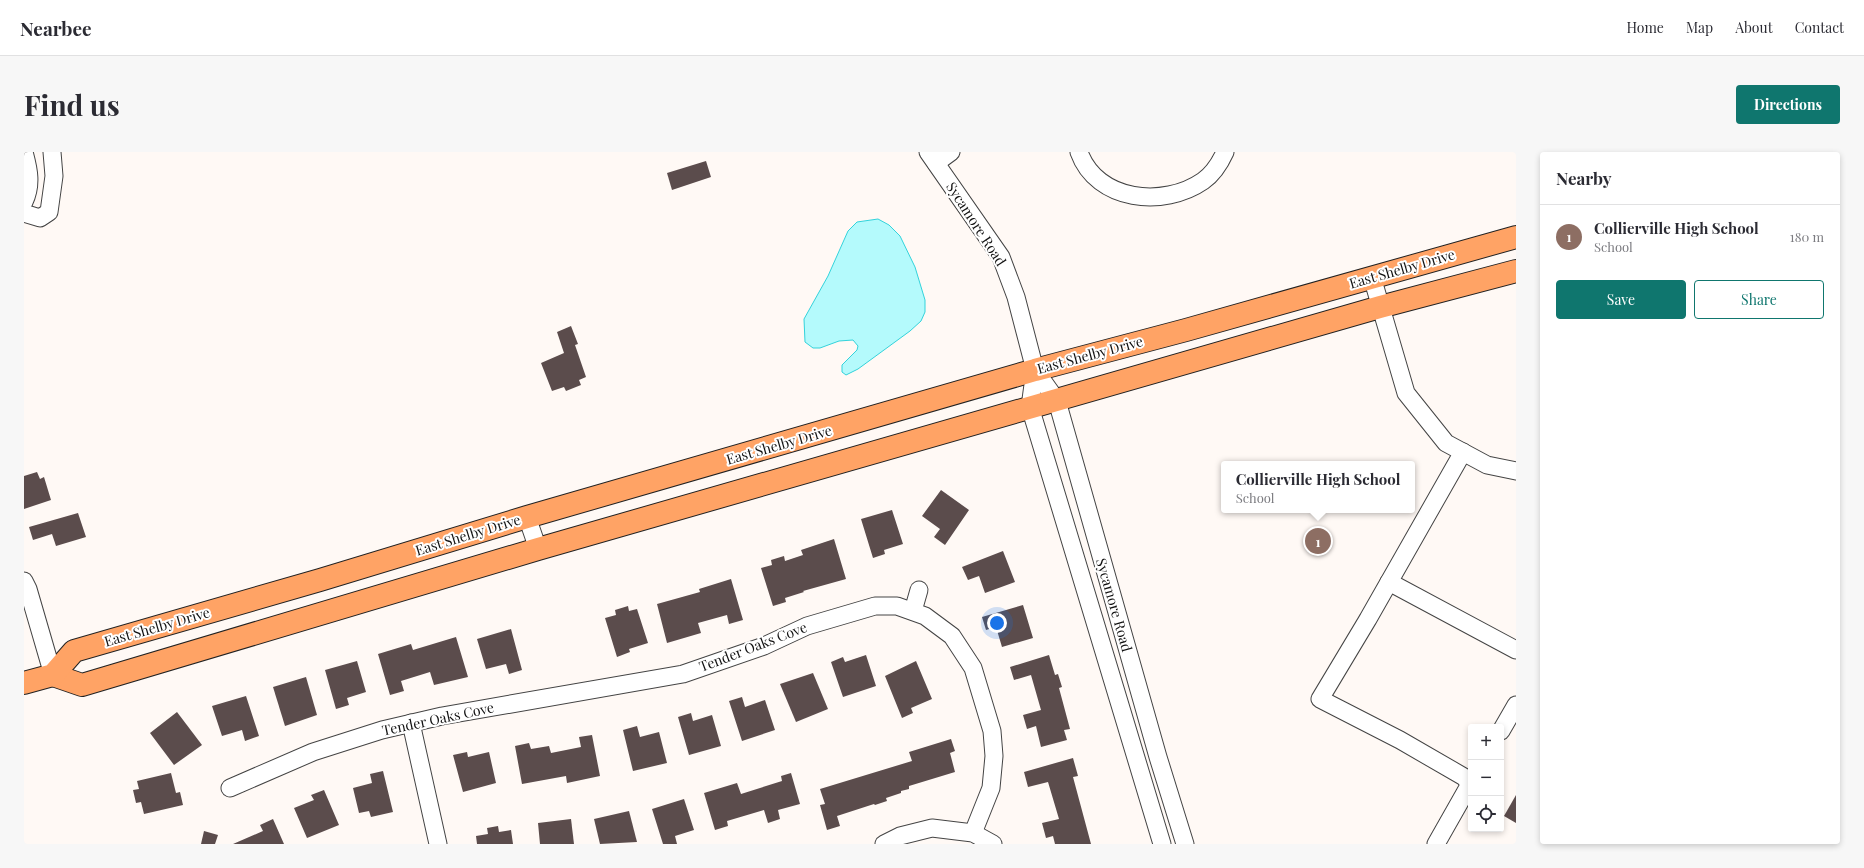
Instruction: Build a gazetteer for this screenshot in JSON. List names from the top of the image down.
{
  "streets": {
    "main road": ["East Shelby Drive"],
    "street": ["Sycamore Road", "Tender Oaks Cove"]
  },
  "crossings": [
    ["Sycamore Road", "East Shelby Drive"]
  ],
  "page": {
    "header": "Nearbee",
    "nav": [
      "Home",
      "Map",
      "About",
      "Contact"
    ],
    "buttons": [
      "Directions",
      ["Save", "Share"]
    ],
    "title": "Find us",
    "heading": "Nearby",
    "list": [
      {
        "mark": "1",
        "name": "Collierville High School",
        "note": "School",
        "value": "180 m"
      }
    ],
    "popup": ["Collierville High School", "School"],
    "pins": "1",
    "map_buttons": ["+", "−"]
  }
}
